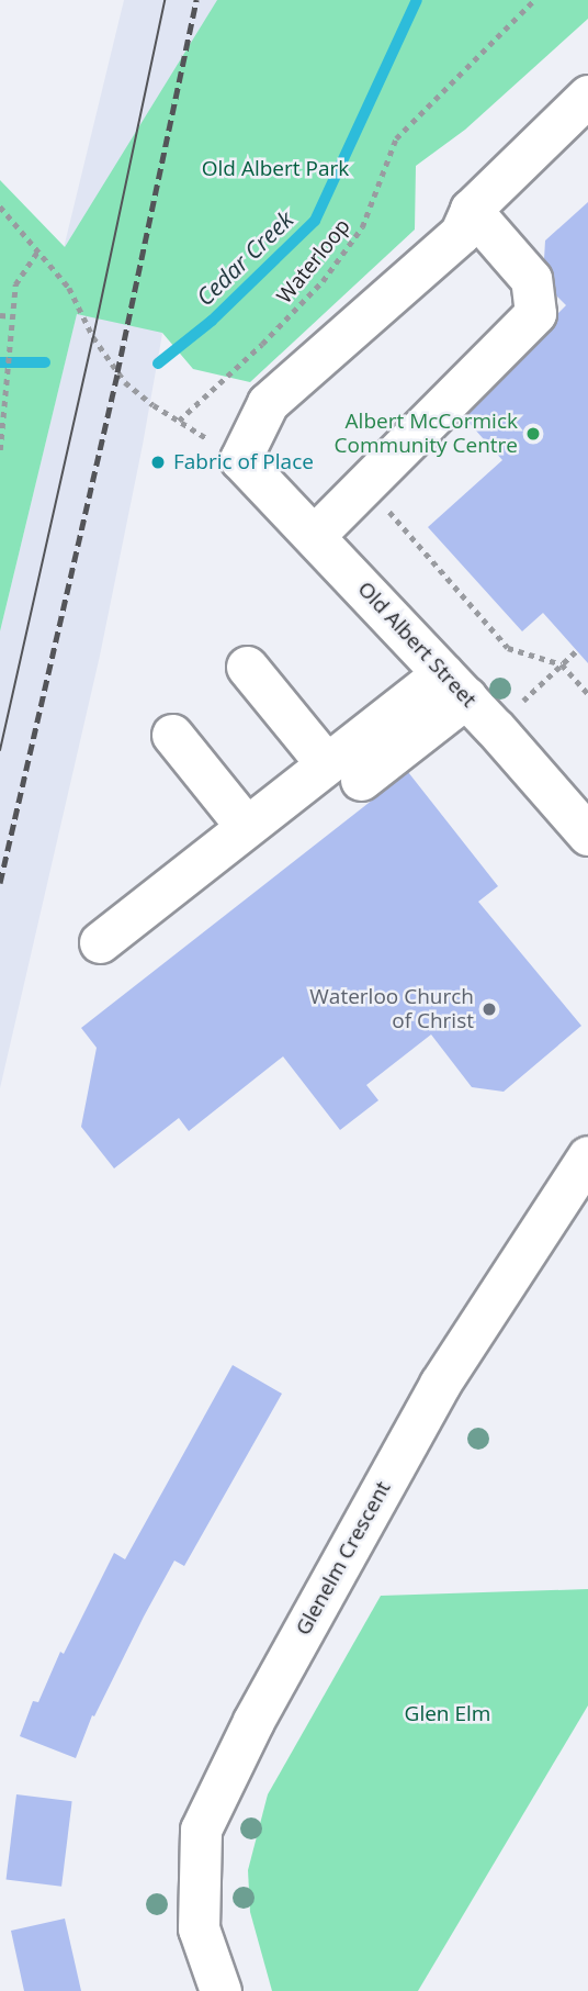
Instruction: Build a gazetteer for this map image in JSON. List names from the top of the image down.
{
  "streets": {
    "street": ["Old Albert Street", "Glenelm Crescent"],
    "path": ["Waterloop"]
  },
  "water": ["Cedar Creek"],
  "parks": ["Old Albert Park", "Glen Elm"],
  "places": ["Albert McCormick Community Centre", "Fabric of Place", "Waterloo Church of Christ"]
}
